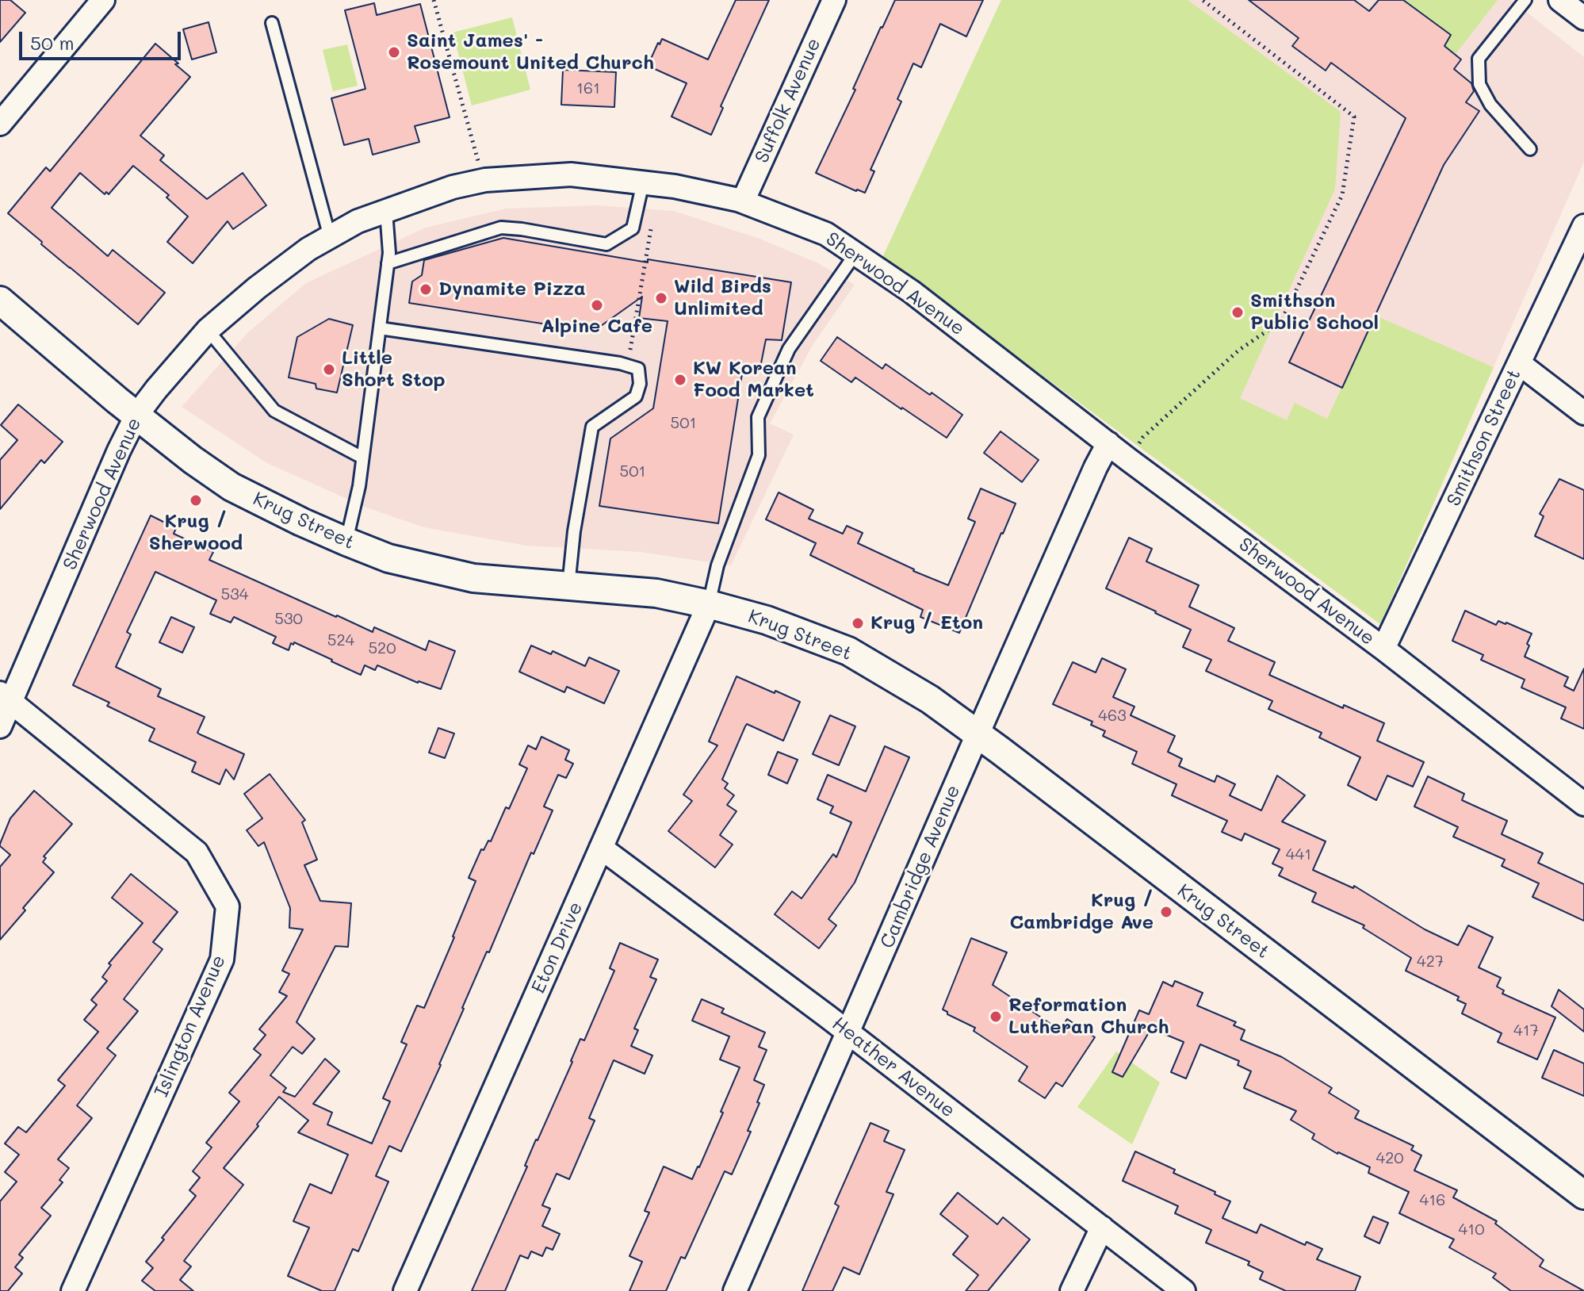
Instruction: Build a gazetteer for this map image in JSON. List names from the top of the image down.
{
  "streets": {
    "street": [
      "Suffolk Avenue",
      "Sherwood Avenue",
      "Smithson Street",
      "Krug Street",
      "Cambridge Avenue",
      "Eton Drive",
      "Islington Avenue",
      "Heather Avenue"
    ]
  },
  "crossings": [
    ["Suffolk Avenue", "Sherwood Avenue"],
    ["Sherwood Avenue", "Smithson Street"],
    ["Sherwood Avenue", "Krug Street"],
    ["Sherwood Avenue", "Cambridge Avenue"],
    ["Sherwood Avenue", "Islington Avenue"],
    ["Krug Street", "Cambridge Avenue"],
    ["Krug Street", "Eton Drive"],
    ["Cambridge Avenue", "Heather Avenue"],
    ["Eton Drive", "Heather Avenue"]
  ],
  "places": [
    "Saint James' - Rosemount United Church",
    "Dynamite Pizza",
    "Wild Birds Unlimited",
    "Alpine Cafe",
    "Smithson Public School",
    "Little Short Stop",
    "KW Korean Food Market",
    "Krug / Sherwood",
    "Krug / Eton",
    "Krug / Cambridge Ave",
    "Reformation Lutheran Church"
  ],
  "house_numbers": [
    "161",
    "501",
    "501",
    "534",
    "530",
    "524",
    "520",
    "463",
    "441",
    "427",
    "417",
    "420",
    "416",
    "410"
  ],
  "scale_bar": "50 m"
}
